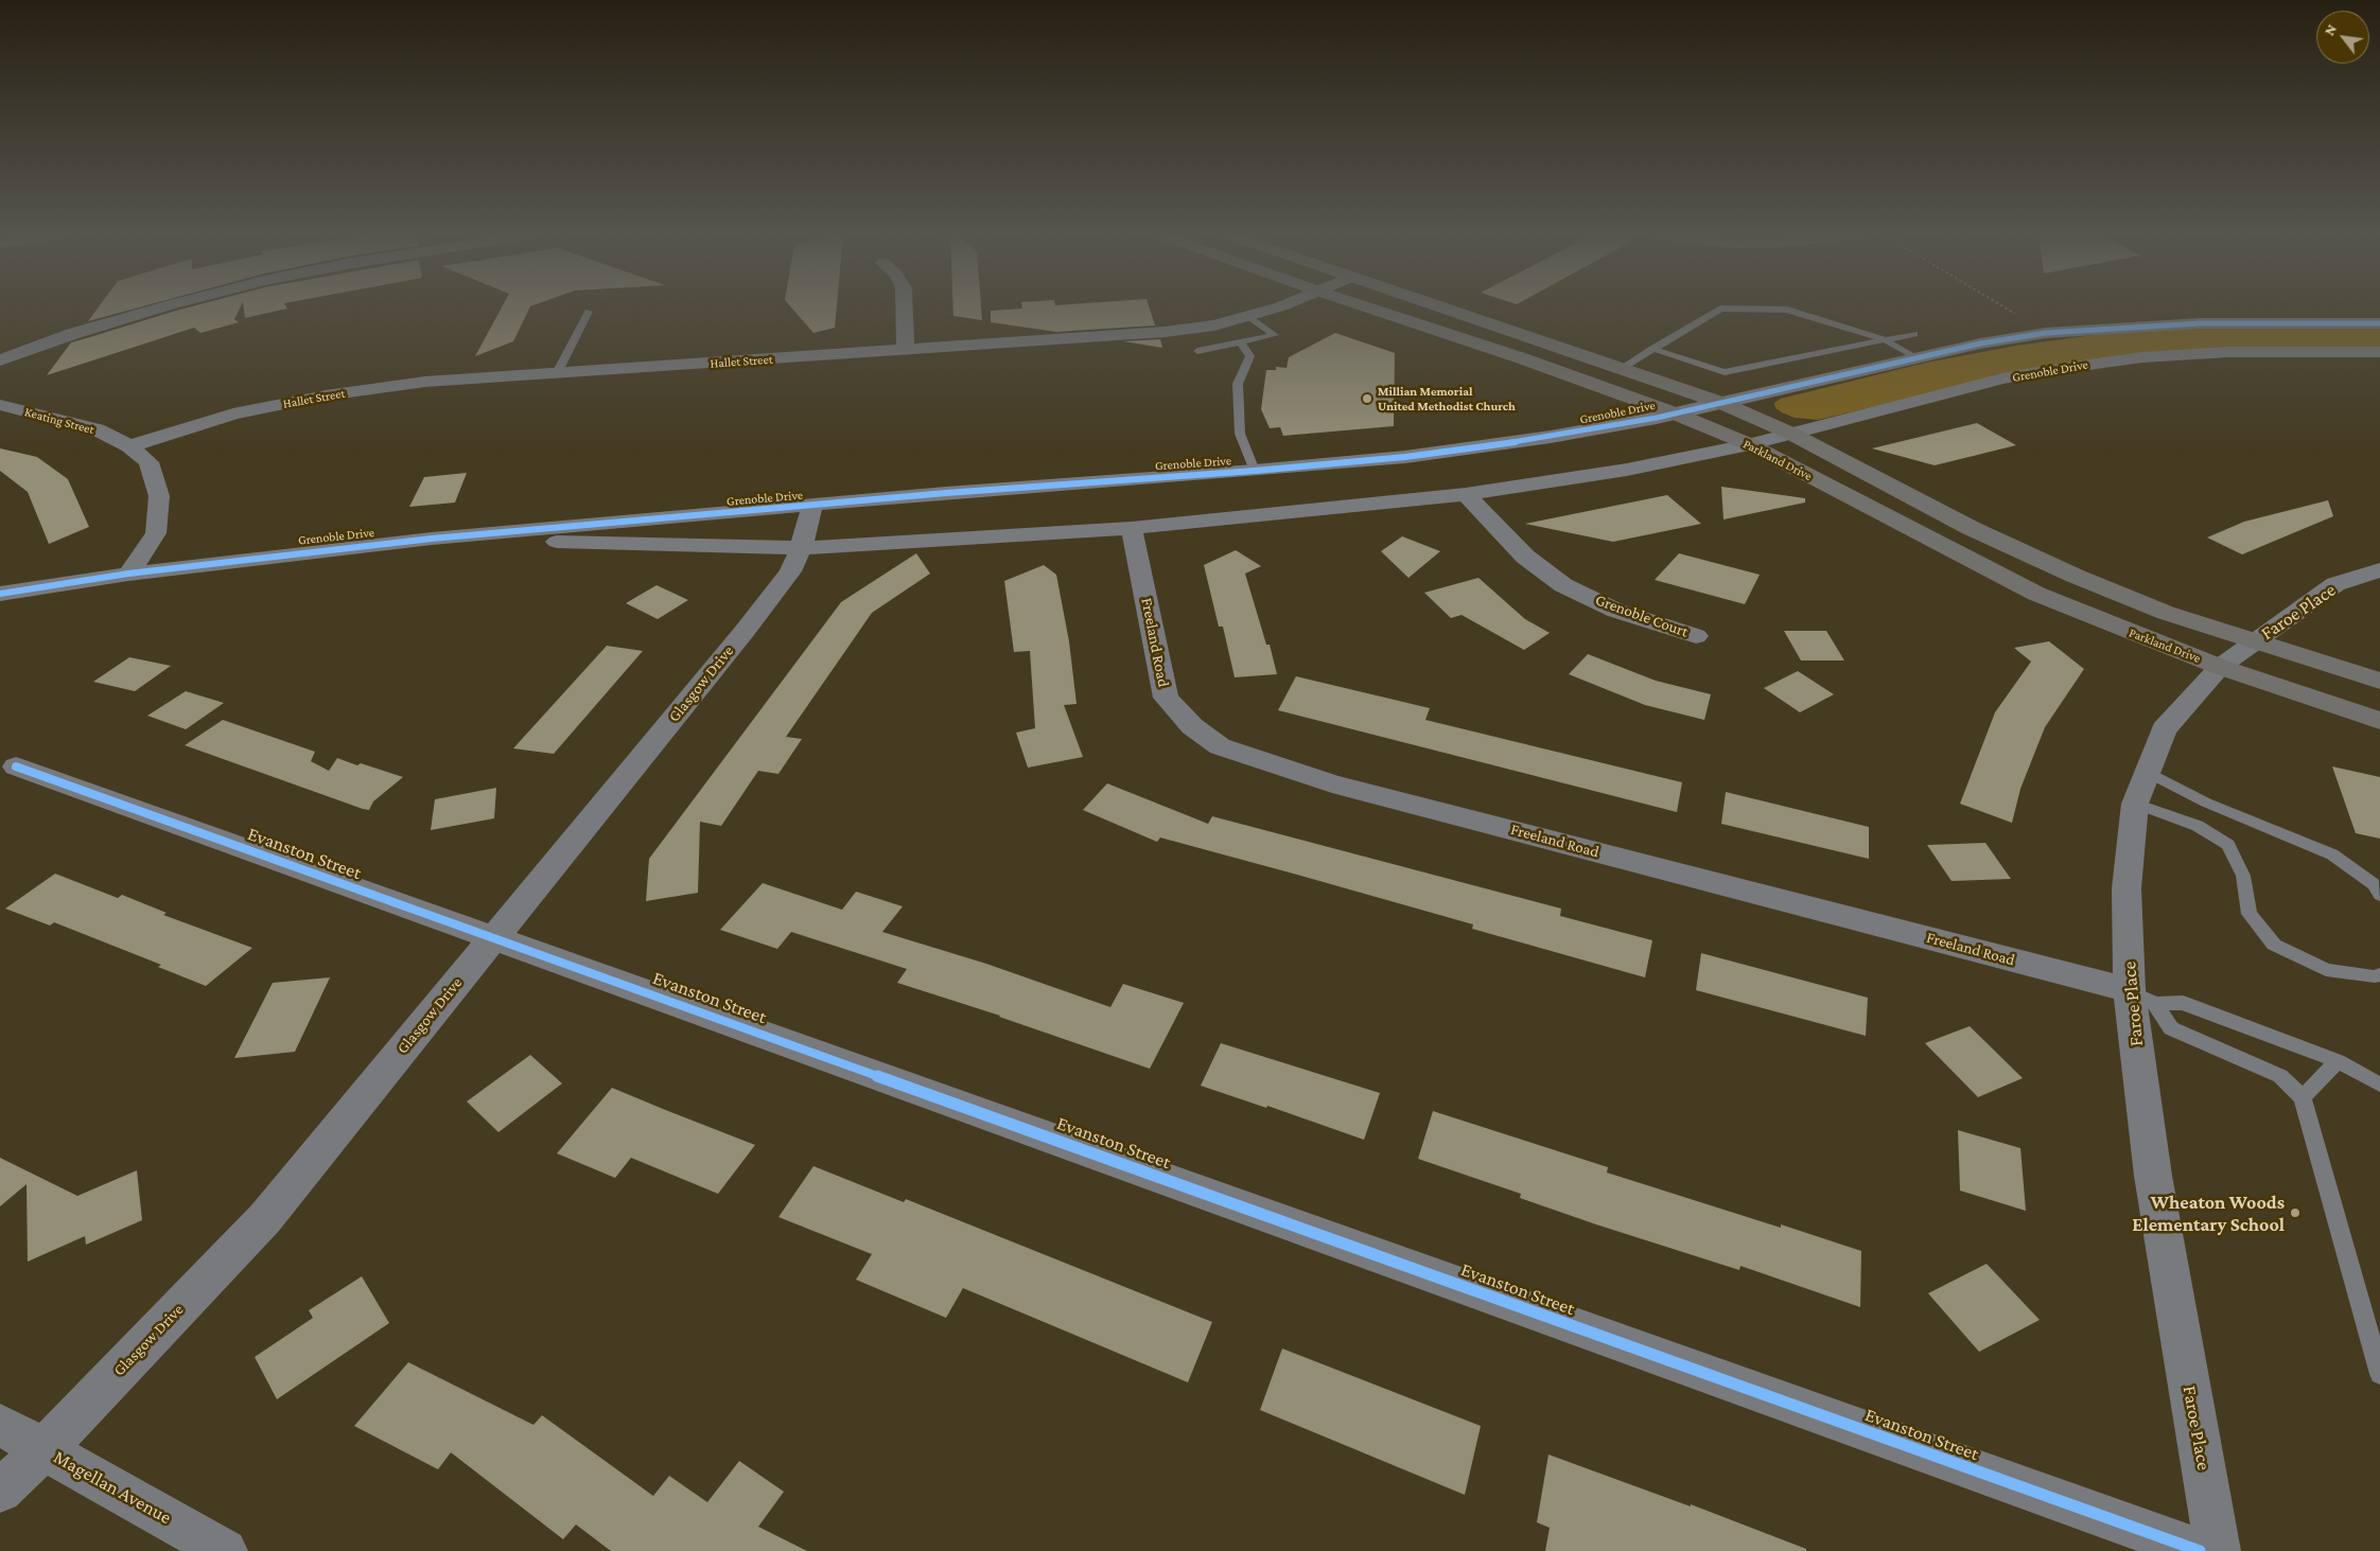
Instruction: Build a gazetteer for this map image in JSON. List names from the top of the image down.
{
  "streets": {
    "street": [
      "Hallet Street",
      "Grenoble Drive",
      "Keating Street",
      "Parkland Drive",
      "Faroe Place",
      "Grenoble Court",
      "Freeland Road",
      "Glasgow Drive",
      "Evanston Street",
      "Magellan Avenue"
    ]
  },
  "crossings": [
    ["Hallet Street", "Keating Street"],
    ["Grenoble Drive", "Keating Street"],
    ["Grenoble Drive", "Parkland Drive"],
    ["Grenoble Drive", "Grenoble Court"],
    ["Grenoble Drive", "Freeland Road"],
    ["Grenoble Drive", "Glasgow Drive"],
    ["Parkland Drive", "Faroe Place"],
    ["Faroe Place", "Freeland Road"],
    ["Glasgow Drive", "Evanston Street"],
    ["Glasgow Drive", "Magellan Avenue"]
  ],
  "places": ["Millian Memorial United Methodist Church", "Wheaton Woods Elementary School"],
  "north": "top left"
}
